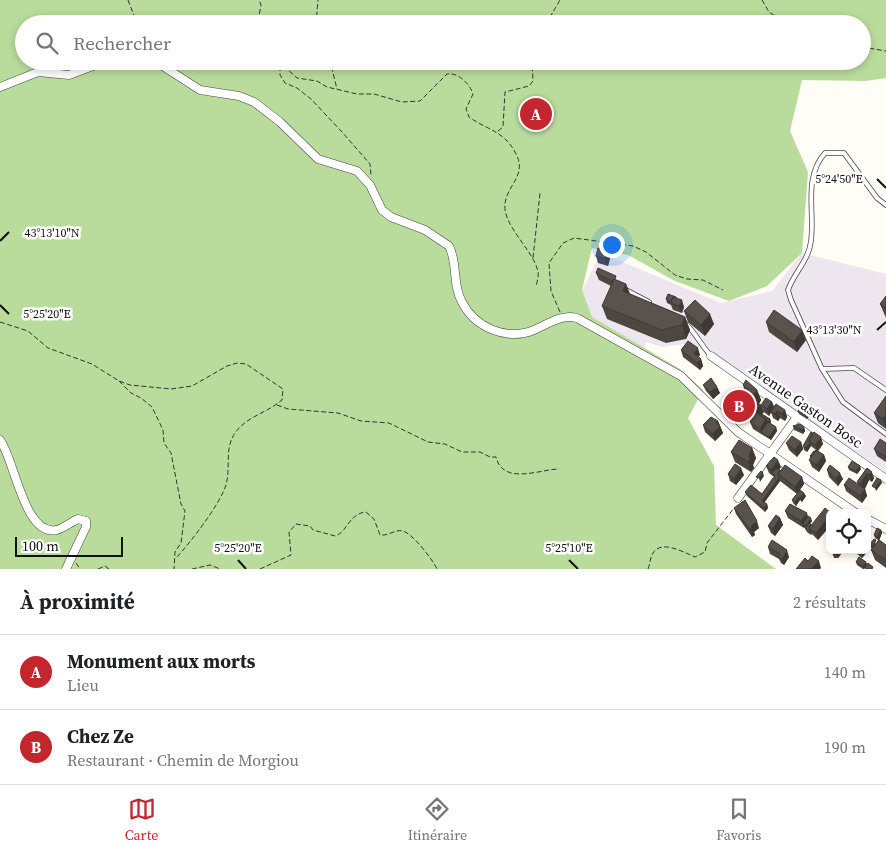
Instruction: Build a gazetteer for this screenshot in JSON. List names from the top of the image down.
{
  "streets": {
    "street": ["Avenue Gaston Bosc"]
  },
  "scale_bar": "100 m",
  "page": {
    "search": "Rechercher",
    "pins": ["A", "B"],
    "scale": "100 m",
    "heading": ["À proximité", "2 résultats"],
    "list": [
      {
        "mark": "A",
        "name": "Monument aux morts",
        "note": "Lieu",
        "value": "140 m"
      },
      {
        "mark": "B",
        "name": "Chez Ze",
        "note": "Restaurant · Chemin de Morgiou",
        "value": "190 m"
      }
    ],
    "nav": ["Carte", "Itinéraire", "Favoris"]
  },
  "coordinates": [
    "5°24'50\"E",
    "43°13'10\"N",
    "5°25'20\"E",
    "43°13'30\"N",
    "5°25'10\"E"
  ]
}
